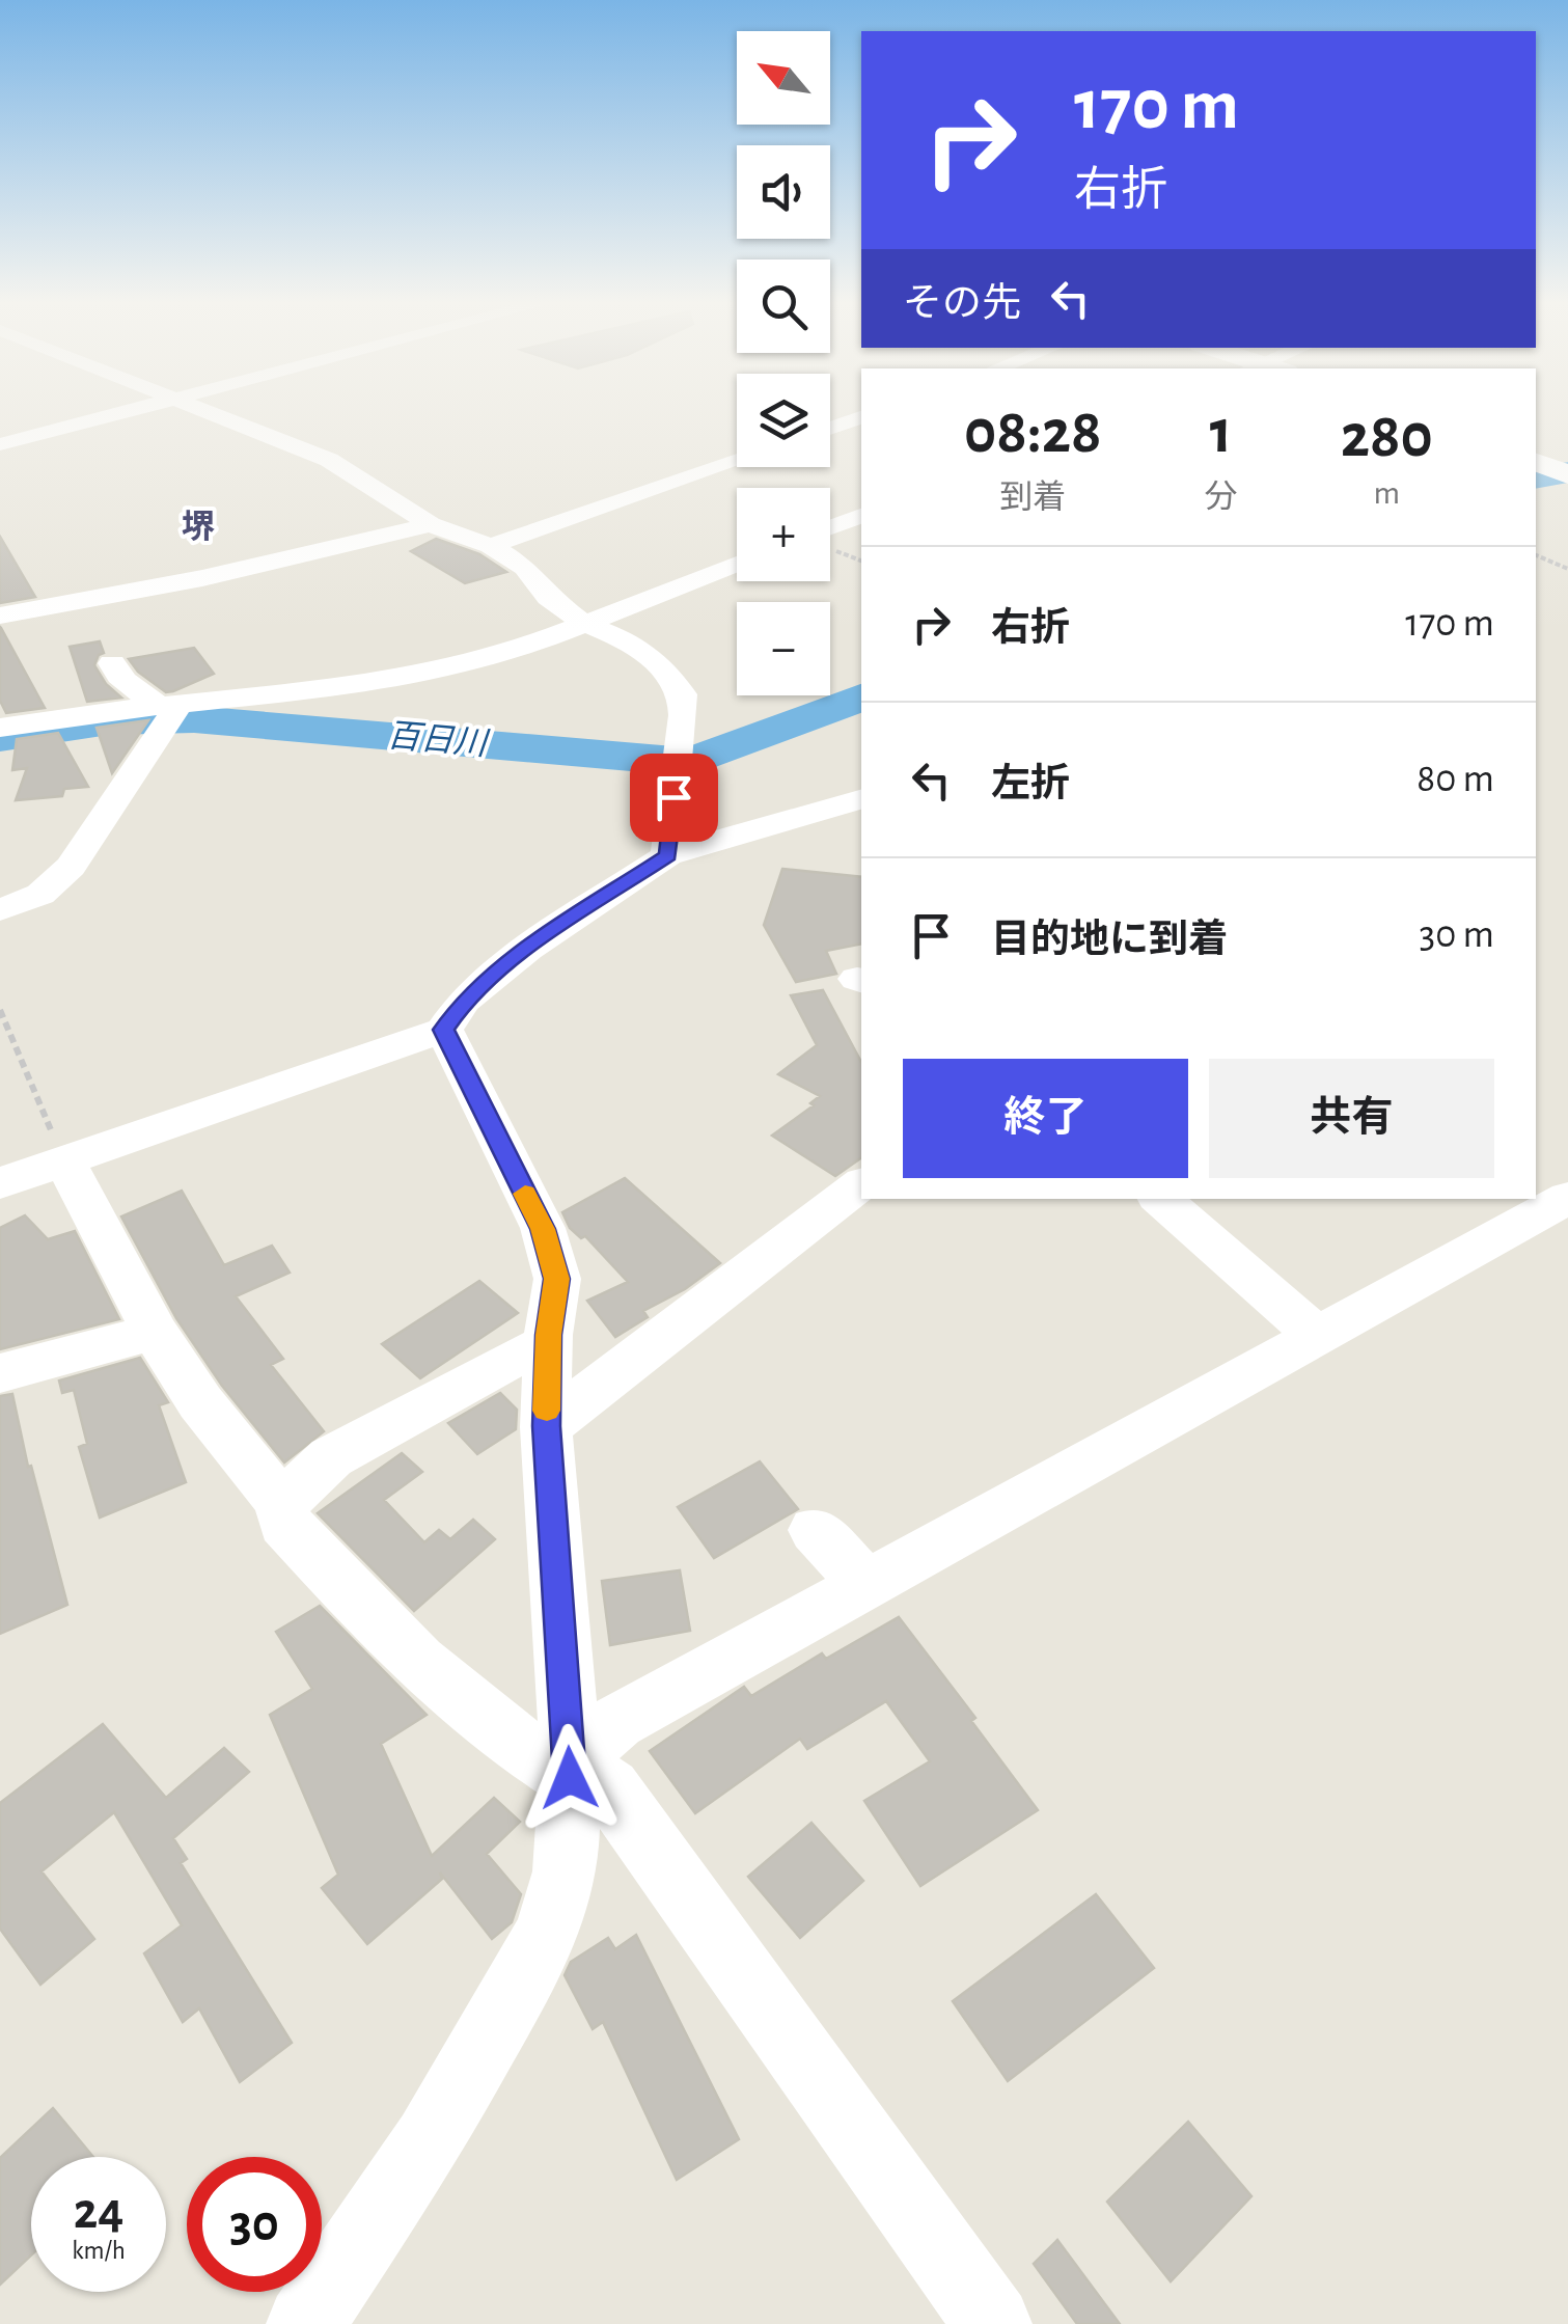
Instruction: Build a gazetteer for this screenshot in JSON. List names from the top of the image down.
{
  "districts": ["堺"],
  "water": ["百日川"],
  "north": "top left",
  "page": {
    "map_buttons": ["+", "−"],
    "turn": ["170 m", "右折"],
    "then": "その先",
    "eta": [
      "08:28",
      "到着",
      "1",
      "分",
      "280",
      "m"
    ],
    "list": [
      {
        "name": "右折",
        "value": "170 m"
      },
      {
        "name": "左折",
        "value": "80 m"
      },
      {
        "name": "目的地に到着",
        "value": "30 m"
      }
    ],
    "buttons": ["終了", "共有"],
    "speed": "24 km/h",
    "limit": "30"
  }
}
